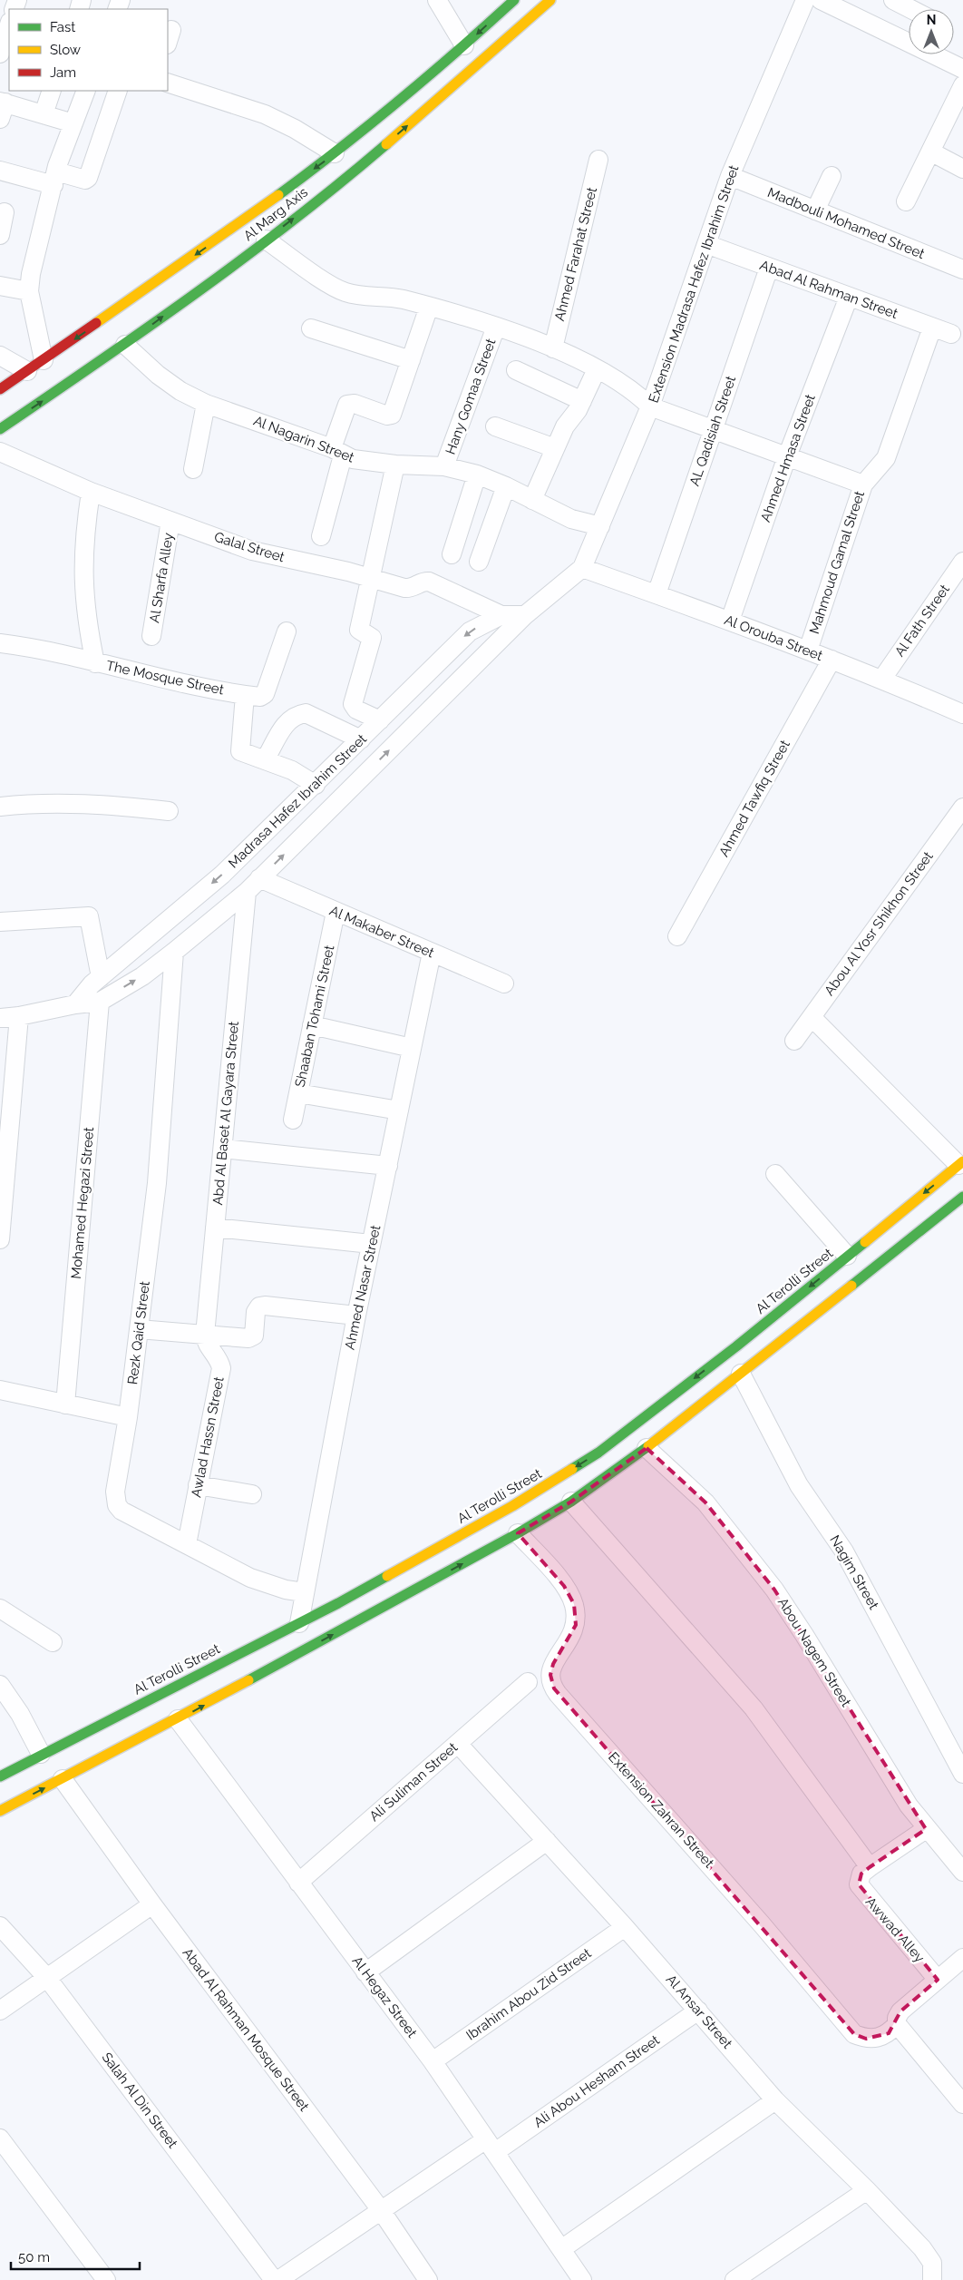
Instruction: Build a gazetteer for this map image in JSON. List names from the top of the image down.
{
  "streets": {
    "street": [
      "Al Marg Axis",
      "Madbouli Mohamed Street",
      "Ahmed Farahat Street",
      "Extension Madrasa Hafez Ibrahim Street",
      "Abad Al Rahman Street",
      "Hany Gomaa Street",
      "AL Qadisiah Street",
      "Al Nagarin Street",
      "Ahmed Hmasa Street",
      "Galal Street",
      "Mahmoud Gamal Street",
      "Al Sharfa Alley",
      "Al Fath Street",
      "Al Orouba Street",
      "The Mosque Street",
      "Ahmed Tawfiq Street",
      "Madrasa Hafez Ibrahim Street",
      "Abou Al Yosr Shikhon Street",
      "Al Makaber Street",
      "Shaaban Tohami Street",
      "Abd Al Baset Al Gayara Street",
      "Mohamed Hegazi Street",
      "Al Terolli Street",
      "Ahmed Nasar Street",
      "Rezk Qaid Street",
      "Awlad Hassn Street",
      "Nagim Street",
      "Abou Nagem Street",
      "Ali Suliman Street",
      "Extension Zahran Street",
      "Awwad Alley",
      "Ibrahim Abou Zid Street",
      "Al Hegaz Street",
      "Al Ansar Street",
      "Abad Al Rahman Mosque Street",
      "Ali Abou Hesham Street",
      "Salah Al Din Street"
    ]
  },
  "crossings": [
    ["Al Marg Axis", "Al Nagarin Street"],
    ["Madbouli Mohamed Street", "Extension Madrasa Hafez Ibrahim Street"],
    ["Extension Madrasa Hafez Ibrahim Street", "Abad Al Rahman Street"],
    ["Extension Madrasa Hafez Ibrahim Street", "Al Nagarin Street"],
    ["Extension Madrasa Hafez Ibrahim Street", "Al Orouba Street"],
    ["Extension Madrasa Hafez Ibrahim Street", "Madrasa Hafez Ibrahim Street"],
    ["Abad Al Rahman Street", "AL Qadisiah Street"],
    ["Abad Al Rahman Street", "Ahmed Hmasa Street"],
    ["Abad Al Rahman Street", "Mahmoud Gamal Street"],
    ["Hany Gomaa Street", "Al Nagarin Street"],
    ["AL Qadisiah Street", "Al Orouba Street"],
    ["Ahmed Hmasa Street", "Al Orouba Street"],
    ["Galal Street", "Al Sharfa Alley"],
    ["Galal Street", "Madrasa Hafez Ibrahim Street"],
    ["Mahmoud Gamal Street", "Al Orouba Street"],
    ["Al Fath Street", "Al Orouba Street"],
    ["Al Orouba Street", "Ahmed Tawfiq Street"],
    ["Al Orouba Street", "Madrasa Hafez Ibrahim Street"],
    ["Madrasa Hafez Ibrahim Street", "Al Makaber Street"],
    ["Madrasa Hafez Ibrahim Street", "Abd Al Baset Al Gayara Street"],
    ["Madrasa Hafez Ibrahim Street", "Mohamed Hegazi Street"],
    ["Madrasa Hafez Ibrahim Street", "Rezk Qaid Street"],
    ["Al Makaber Street", "Shaaban Tohami Street"],
    ["Al Makaber Street", "Ahmed Nasar Street"],
    ["Abd Al Baset Al Gayara Street", "Awlad Hassn Street"],
    ["Al Terolli Street", "Ahmed Nasar Street"],
    ["Ahmed Nasar Street", "Rezk Qaid Street"],
    ["Rezk Qaid Street", "Awlad Hassn Street"],
    ["Abou Nagem Street", "Awwad Alley"],
    ["Ali Suliman Street", "Al Hegaz Street"],
    ["Ali Suliman Street", "Al Ansar Street"],
    ["Ibrahim Abou Zid Street", "Al Hegaz Street"],
    ["Ibrahim Abou Zid Street", "Al Ansar Street"],
    ["Al Hegaz Street", "Ali Abou Hesham Street"],
    ["Al Ansar Street", "Ali Abou Hesham Street"],
    ["Abad Al Rahman Mosque Street", "Ali Abou Hesham Street"]
  ],
  "legend": ["Fast", "Slow", "Jam"],
  "scale_bar": "50 m",
  "north": "top"
}
